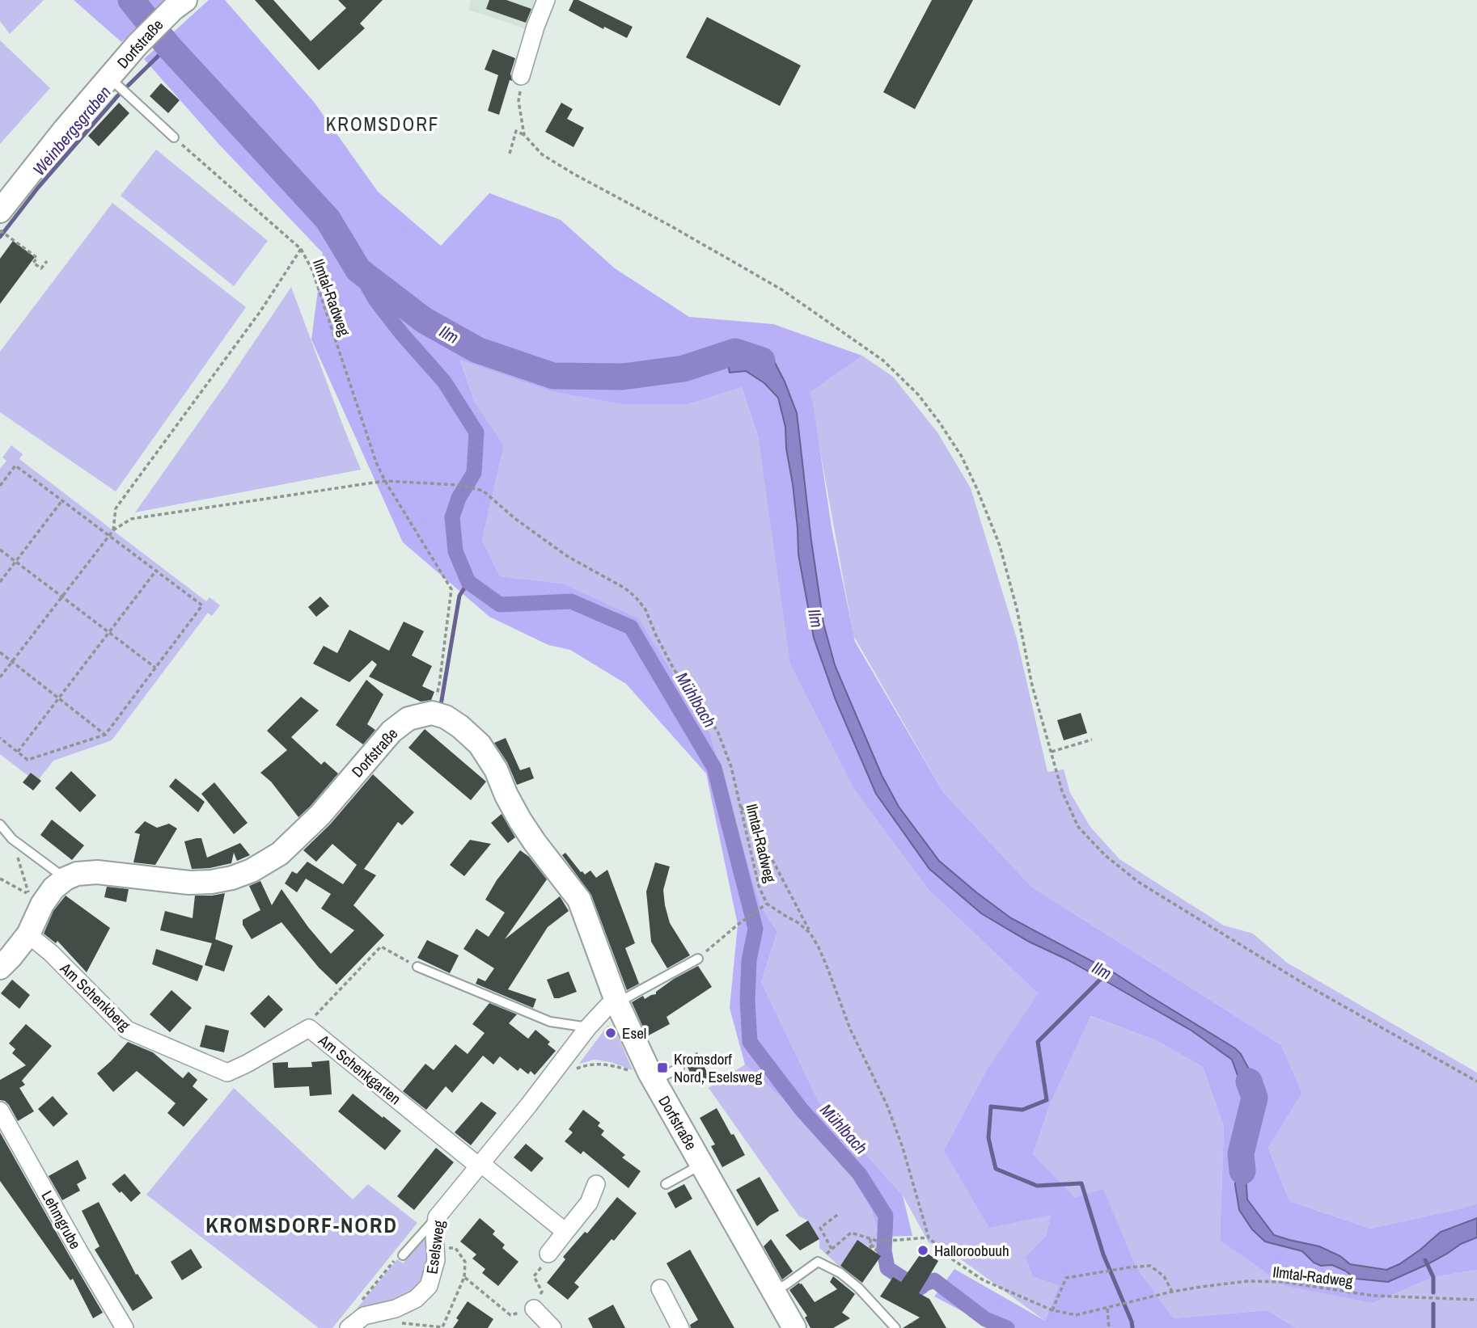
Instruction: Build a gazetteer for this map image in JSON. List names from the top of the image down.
{
  "streets": {
    "street": [
      "Dorfstraße",
      "Am Schenkberg",
      "Am Schenkgarten",
      "Lehmgrube",
      "Eselsweg"
    ],
    "path": ["Ilmtal-Radweg"]
  },
  "crossings": [
    ["Dorfstraße", "Ilmtal-Radweg"],
    ["Dorfstraße", "Eselsweg"],
    ["Am Schenkberg", "Am Schenkgarten"],
    ["Am Schenkgarten", "Eselsweg"]
  ],
  "districts": ["KROMSDORF", "KROMSDORF-NORD"],
  "water": ["Weinbergsgraben", "Ilm", "Mühlbach"],
  "places": {
    "other": ["Esel", "Halloroobuuh"],
    "transit": ["Kromsdorf Nord, Eselsweg"]
  }
}
